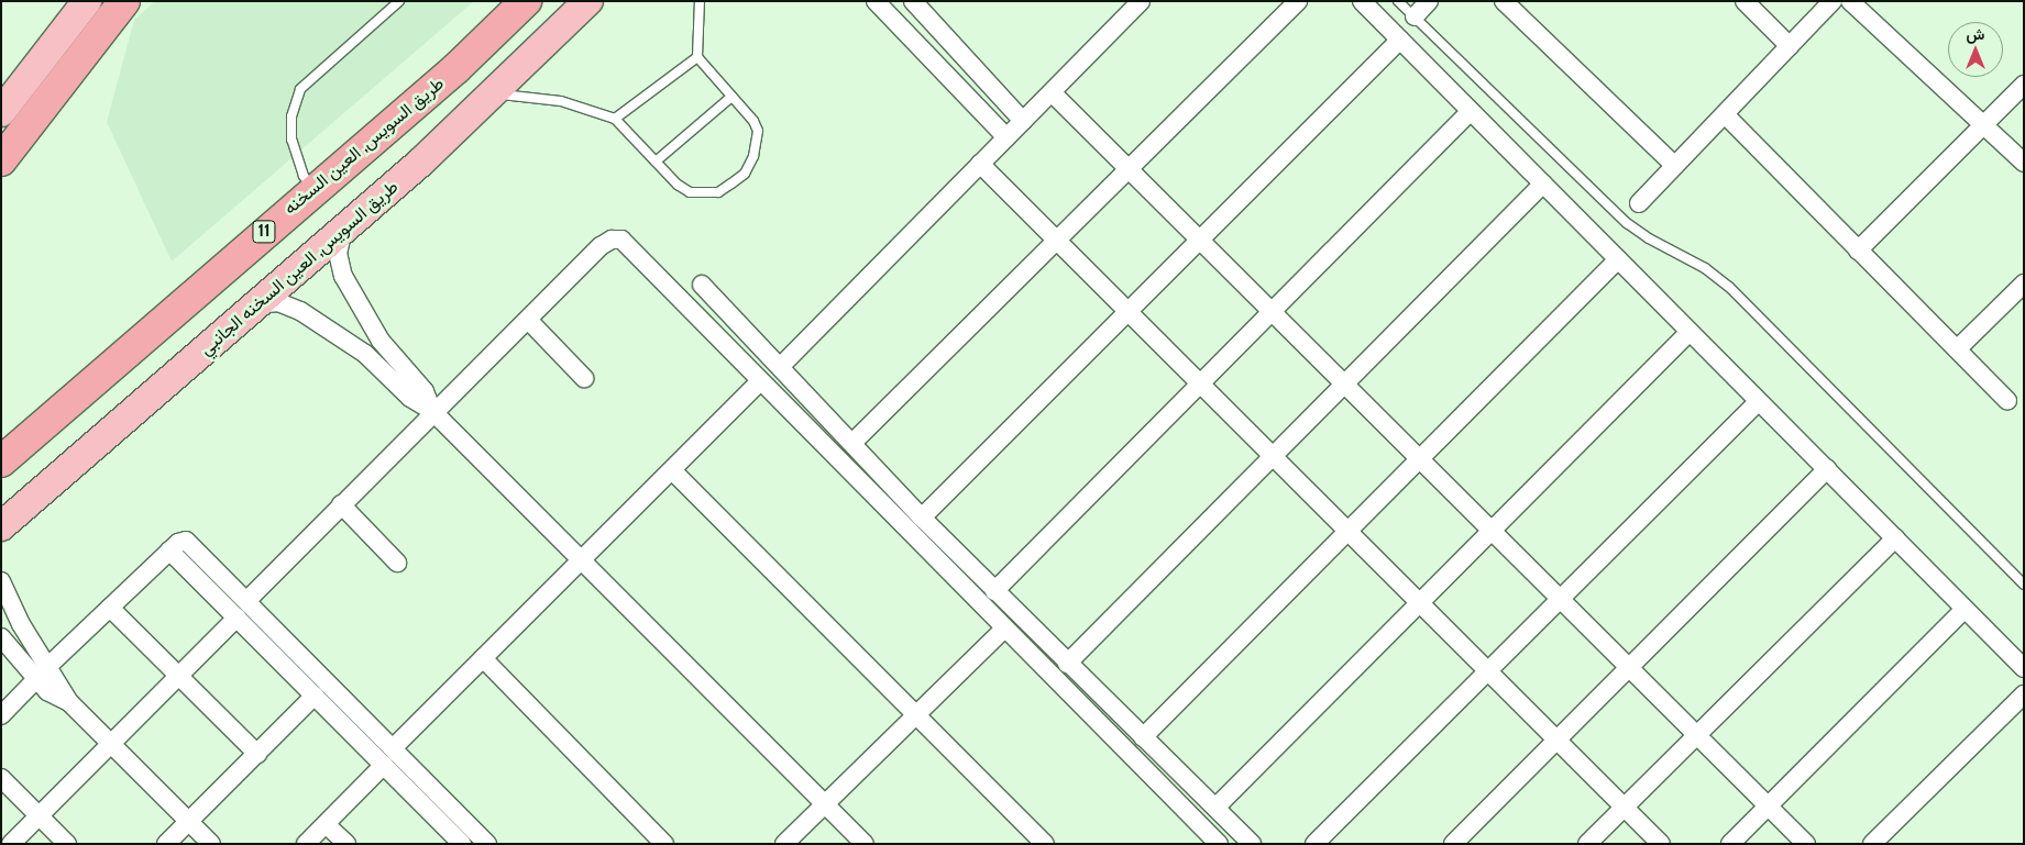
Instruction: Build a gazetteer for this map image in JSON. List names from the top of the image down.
{
  "streets": {
    "highway": ["طريق السويس, العين السخنه", "11"],
    "main road": ["طريق السويس, العين السخنه الجانبي"]
  },
  "north": "top"
}
